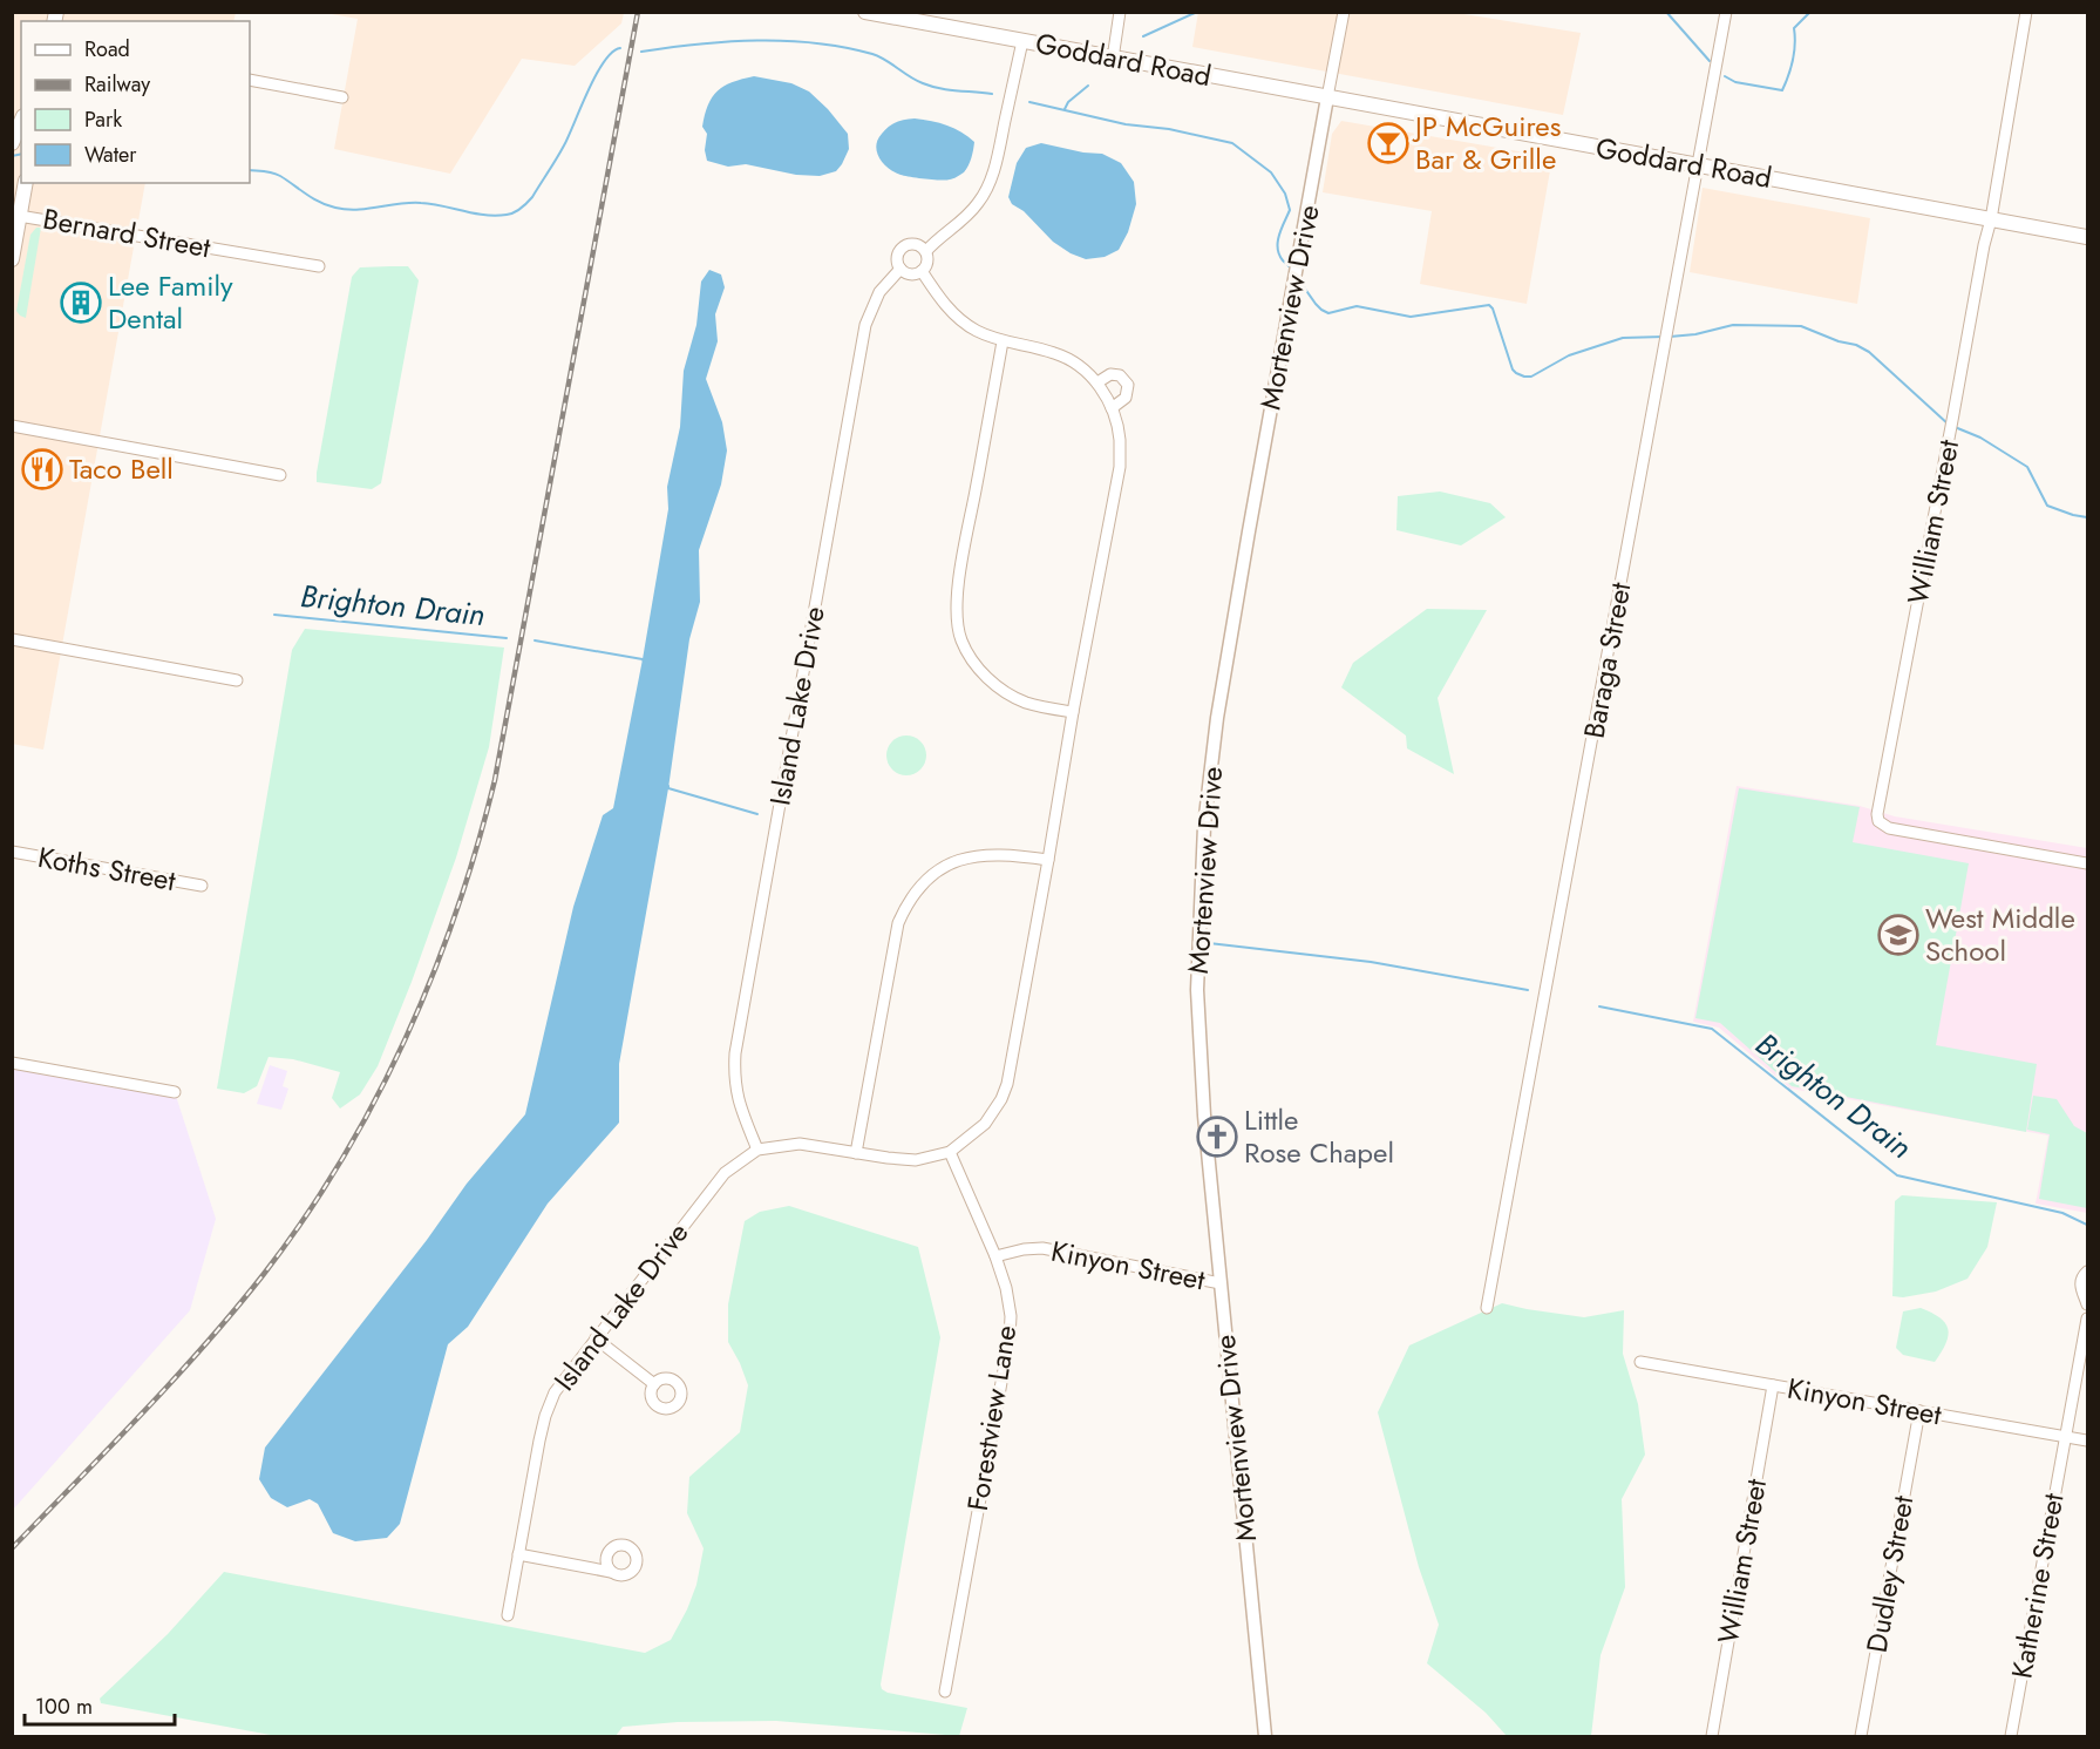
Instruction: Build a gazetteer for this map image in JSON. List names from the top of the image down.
{
  "streets": {
    "main road": ["Goddard Road"],
    "street": [
      "Bernard Street",
      "Mortenview Drive",
      "William Street",
      "Baraga Street",
      "Island Lake Drive",
      "Koths Street",
      "Kinyon Street",
      "Forestview Lane",
      "Dudley Street",
      "Katherine Street"
    ]
  },
  "crossings": [
    ["Goddard Road", "Mortenview Drive"],
    ["Goddard Road", "William Street"],
    ["Goddard Road", "Baraga Street"],
    ["Mortenview Drive", "Kinyon Street"],
    ["William Street", "Kinyon Street"],
    ["Island Lake Drive", "Forestview Lane"],
    ["Kinyon Street", "Forestview Lane"],
    ["Kinyon Street", "Dudley Street"],
    ["Kinyon Street", "Katherine Street"]
  ],
  "water": ["Brighton Drain"],
  "places": {
    "bar": ["JP McGuires Bar & Grille"],
    "building": ["Lee Family Dental"],
    "restaurant": ["Taco Bell"],
    "school or university": ["West Middle School"],
    "church": ["Little Rose Chapel"]
  },
  "legend": [
    "Road",
    "Railway",
    "Park",
    "Water"
  ],
  "scale_bar": "100 m"
}
